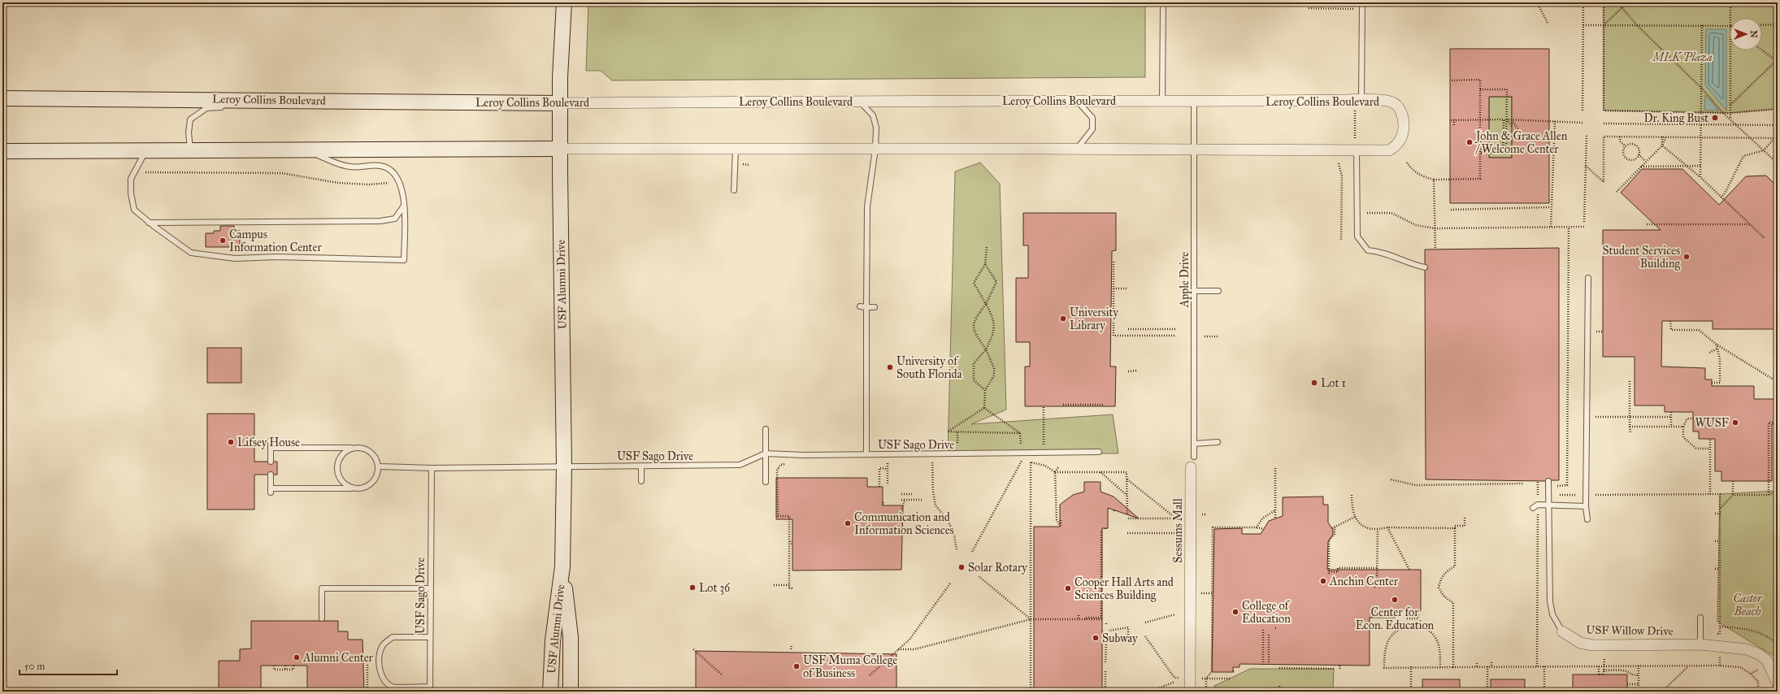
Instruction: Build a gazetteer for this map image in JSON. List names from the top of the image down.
{
  "streets": {
    "street": [
      "Leroy Collins Boulevard",
      "USF Alumni Drive",
      "Sessums Mall",
      "USF Willow Drive"
    ],
    "lane": ["Apple Drive", "USF Sago Drive"]
  },
  "crossings": [
    ["Leroy Collins Boulevard", "Apple Drive"],
    ["Leroy Collins Boulevard", "USF Alumni Drive"],
    ["USF Alumni Drive", "USF Sago Drive"]
  ],
  "parks": ["MLK Plaza", "Castor Beach"],
  "places": [
    "Dr. King Bust",
    "John & Grace Allen / Welcome Center",
    "Campus Information Center",
    "Student Services Building",
    "University Library",
    "University of South Florida",
    "Lot 1",
    "WUSF",
    "Lifsey House",
    "Communication and Information Sciences",
    "Solar Rotary",
    "Anchin Center",
    "Lot 36",
    "Cooper Hall Arts and Sciences Building",
    "Center for Econ. Education",
    "College of Education",
    "Subway",
    "Alumni Center",
    "USF Muma College of Business"
  ],
  "scale_bar": "50 m",
  "north": "right"
}
